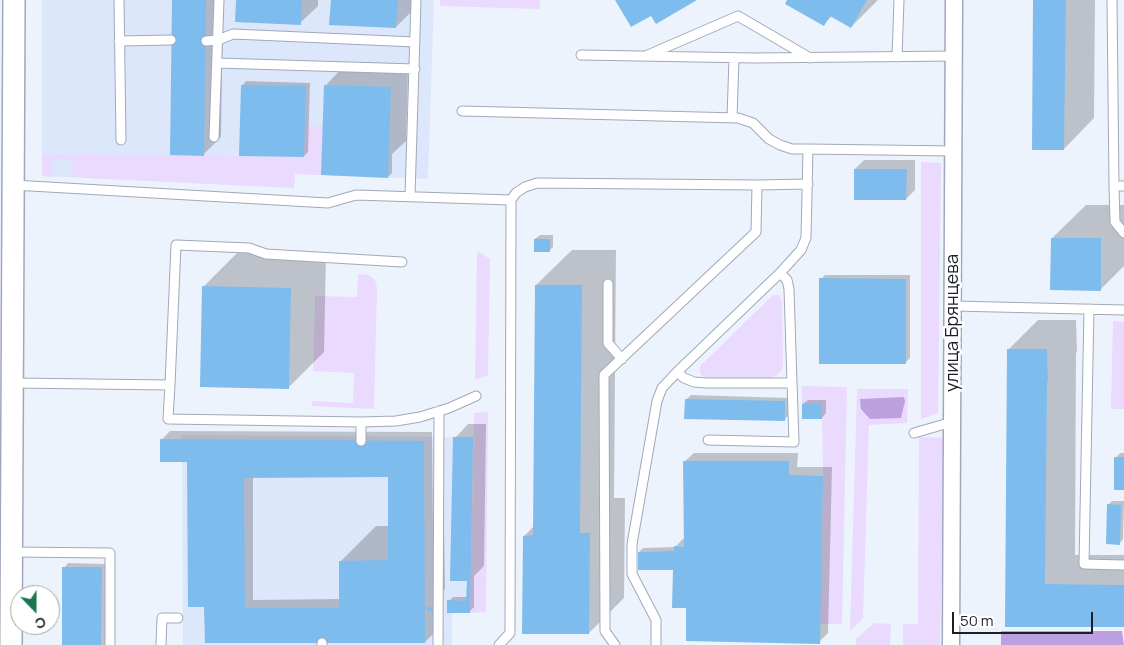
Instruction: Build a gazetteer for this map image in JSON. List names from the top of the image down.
{
  "streets": {
    "street": ["улица Брянцева"]
  },
  "scale_bar": "50 m",
  "north": "bottom"
}
